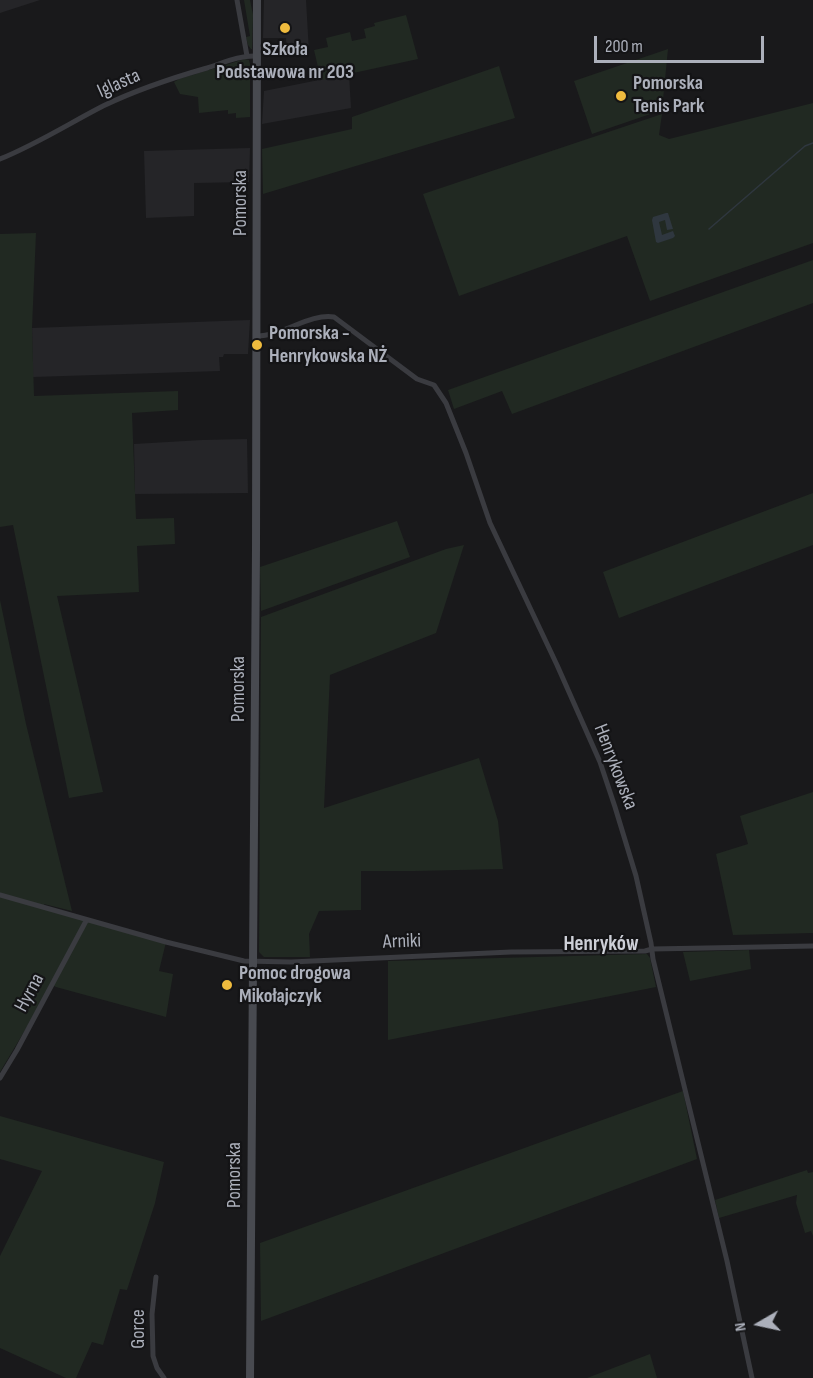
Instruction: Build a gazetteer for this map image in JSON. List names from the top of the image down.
{
  "streets": {
    "street": [
      "Iglasta",
      "Pomorska",
      "Henrykowska",
      "Arniki",
      "Hyrna",
      "Gorce"
    ]
  },
  "crossings": [
    ["Iglasta", "Pomorska"],
    ["Pomorska", "Henrykowska"],
    ["Pomorska", "Arniki"],
    ["Henrykowska", "Arniki"],
    ["Arniki", "Hyrna"]
  ],
  "districts": ["Henryków"],
  "places": [
    "Szkoła Podstawowa nr 203",
    "Pomorska Tenis Park",
    "Pomorska - Henrykowska NŻ",
    "Pomoc drogowa Mikołajczyk"
  ],
  "scale_bar": "200 m",
  "north": "left"
}
